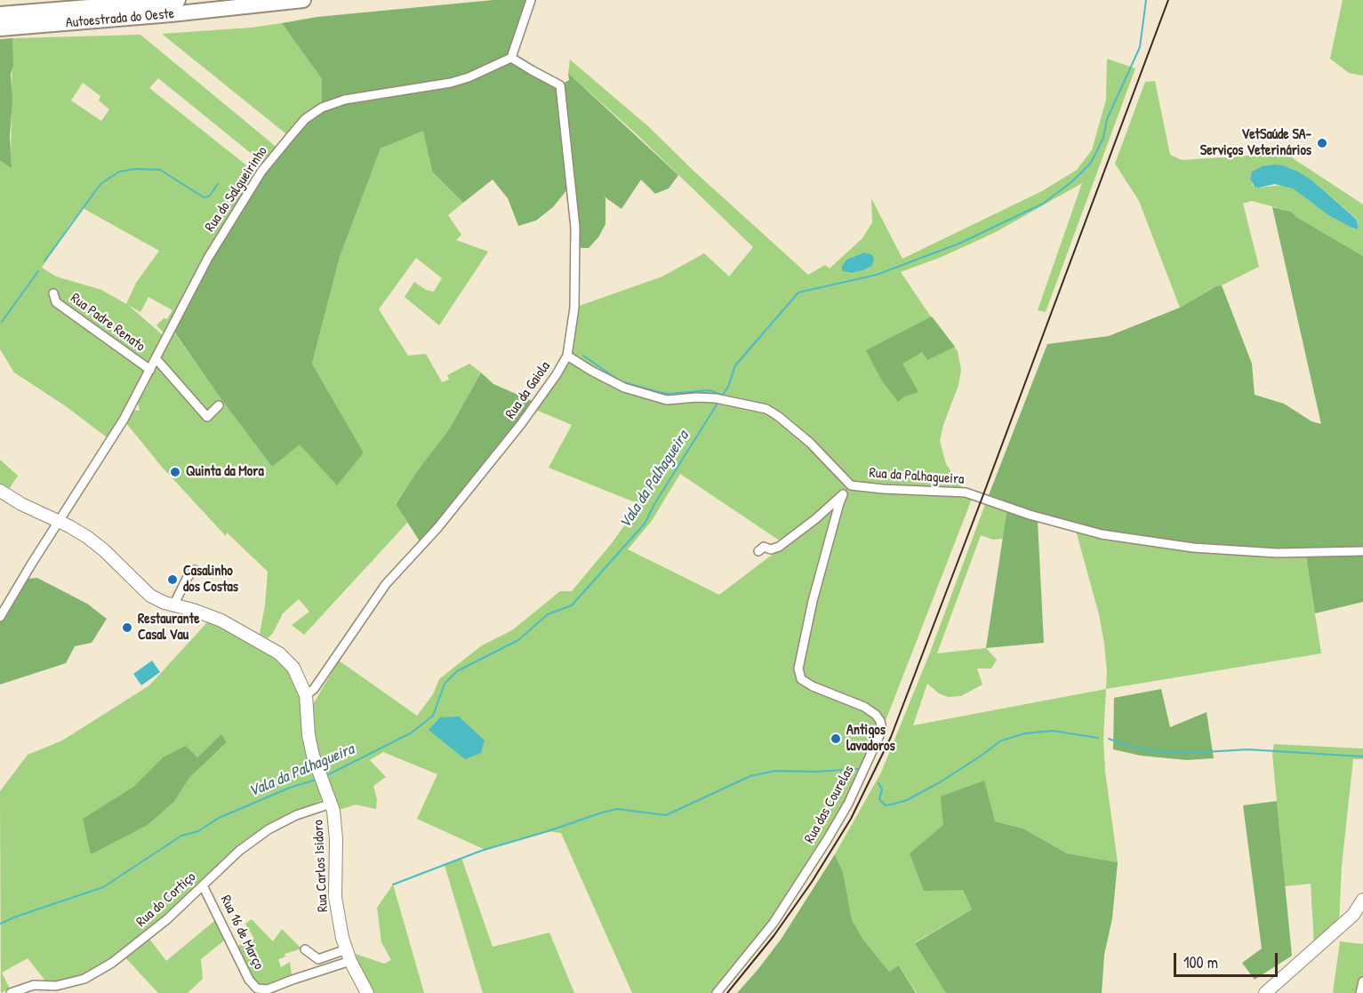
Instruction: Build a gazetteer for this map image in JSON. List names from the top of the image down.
{
  "streets": {
    "highway": ["Autoestrada do Oeste"],
    "street": [
      "Rua do Salgueirinho",
      "Rua Padre Renato",
      "Rua da Gaiola",
      "Rua da Palhagueira",
      "Rua das Courelas",
      "Rua Carlos Isidoro",
      "Rua do Cortiço",
      "Rua 16 de Março"
    ]
  },
  "crossings": [
    ["Rua do Salgueirinho", "Rua Padre Renato"],
    ["Rua do Salgueirinho", "Rua da Gaiola"],
    ["Rua do Salgueirinho", "Rua Carlos Isidoro"],
    ["Rua da Gaiola", "Rua da Palhagueira"],
    ["Rua da Gaiola", "Rua Carlos Isidoro"],
    ["Rua Carlos Isidoro", "Rua do Cortiço"],
    ["Rua Carlos Isidoro", "Rua 16 de Março"],
    ["Rua do Cortiço", "Rua 16 de Março"]
  ],
  "water": ["Vala da Palhagueira"],
  "places": [
    "VetSaúde SA- Serviços Veterinários",
    "Quinta da Mora",
    "Casalinho dos Costas",
    "Restaurante Casal Vau",
    "Antigos lavadoros"
  ],
  "scale_bar": "100 m"
}
